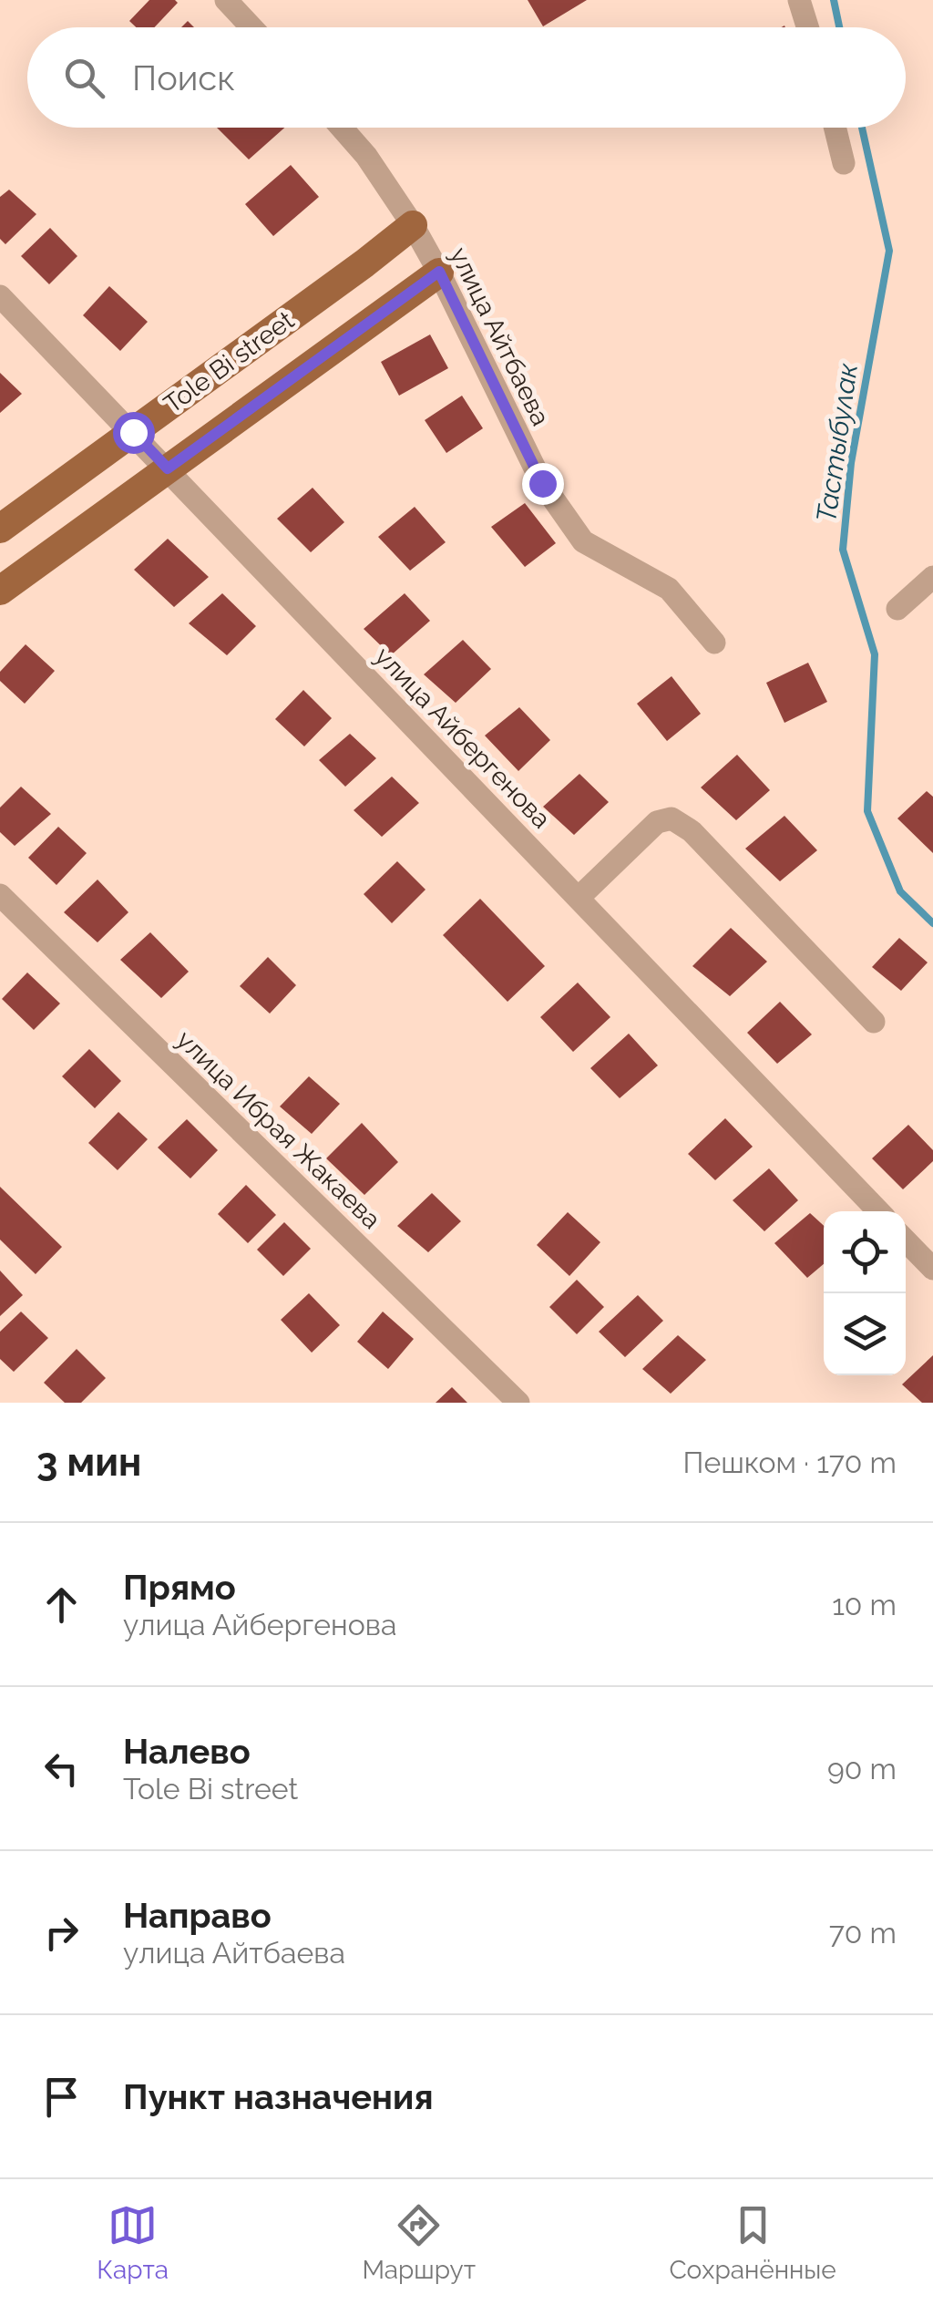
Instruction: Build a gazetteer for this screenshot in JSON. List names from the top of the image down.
{
  "streets": {
    "main road": ["Tole Bi street"],
    "street": ["улица Айтбаева", "улица Айбергенова", "улица Ибрая Жакаева"]
  },
  "crossings": [
    ["улица Айтбаева", "Tole Bi street"],
    ["Tole Bi street", "улица Айбергенова"]
  ],
  "water": ["Тастыбулак"],
  "page": {
    "search": "Поиск",
    "heading": ["3 мин", "Пешком · 170 m"],
    "list": [
      ["Прямо", "улица Айбергенова", "10 m"],
      ["Налево", "Tole Bi street", "90 m"],
      ["Направо", "улица Айтбаева", "70 m"],
      "Пункт назначения"
    ],
    "nav": ["Карта", "Маршрут", "Сохранённые"]
  }
}
